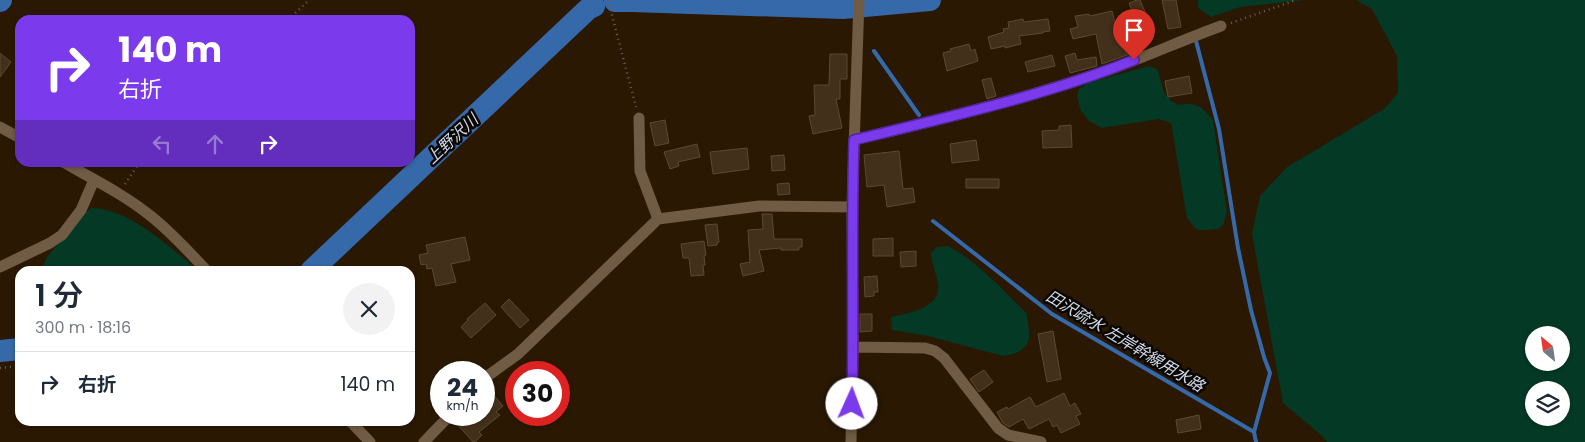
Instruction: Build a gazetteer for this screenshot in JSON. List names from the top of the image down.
{
  "water": ["上野沢川", "田沢疏水 左岸幹線用水路"],
  "north": "top left",
  "page": {
    "turn": ["140 m", "右折"],
    "heading": ["1 分", "300 m · 18:16"],
    "list": [
      {
        "name": "右折",
        "value": "140 m"
      }
    ],
    "speed": "24 km/h",
    "limit": "30"
  }
}
